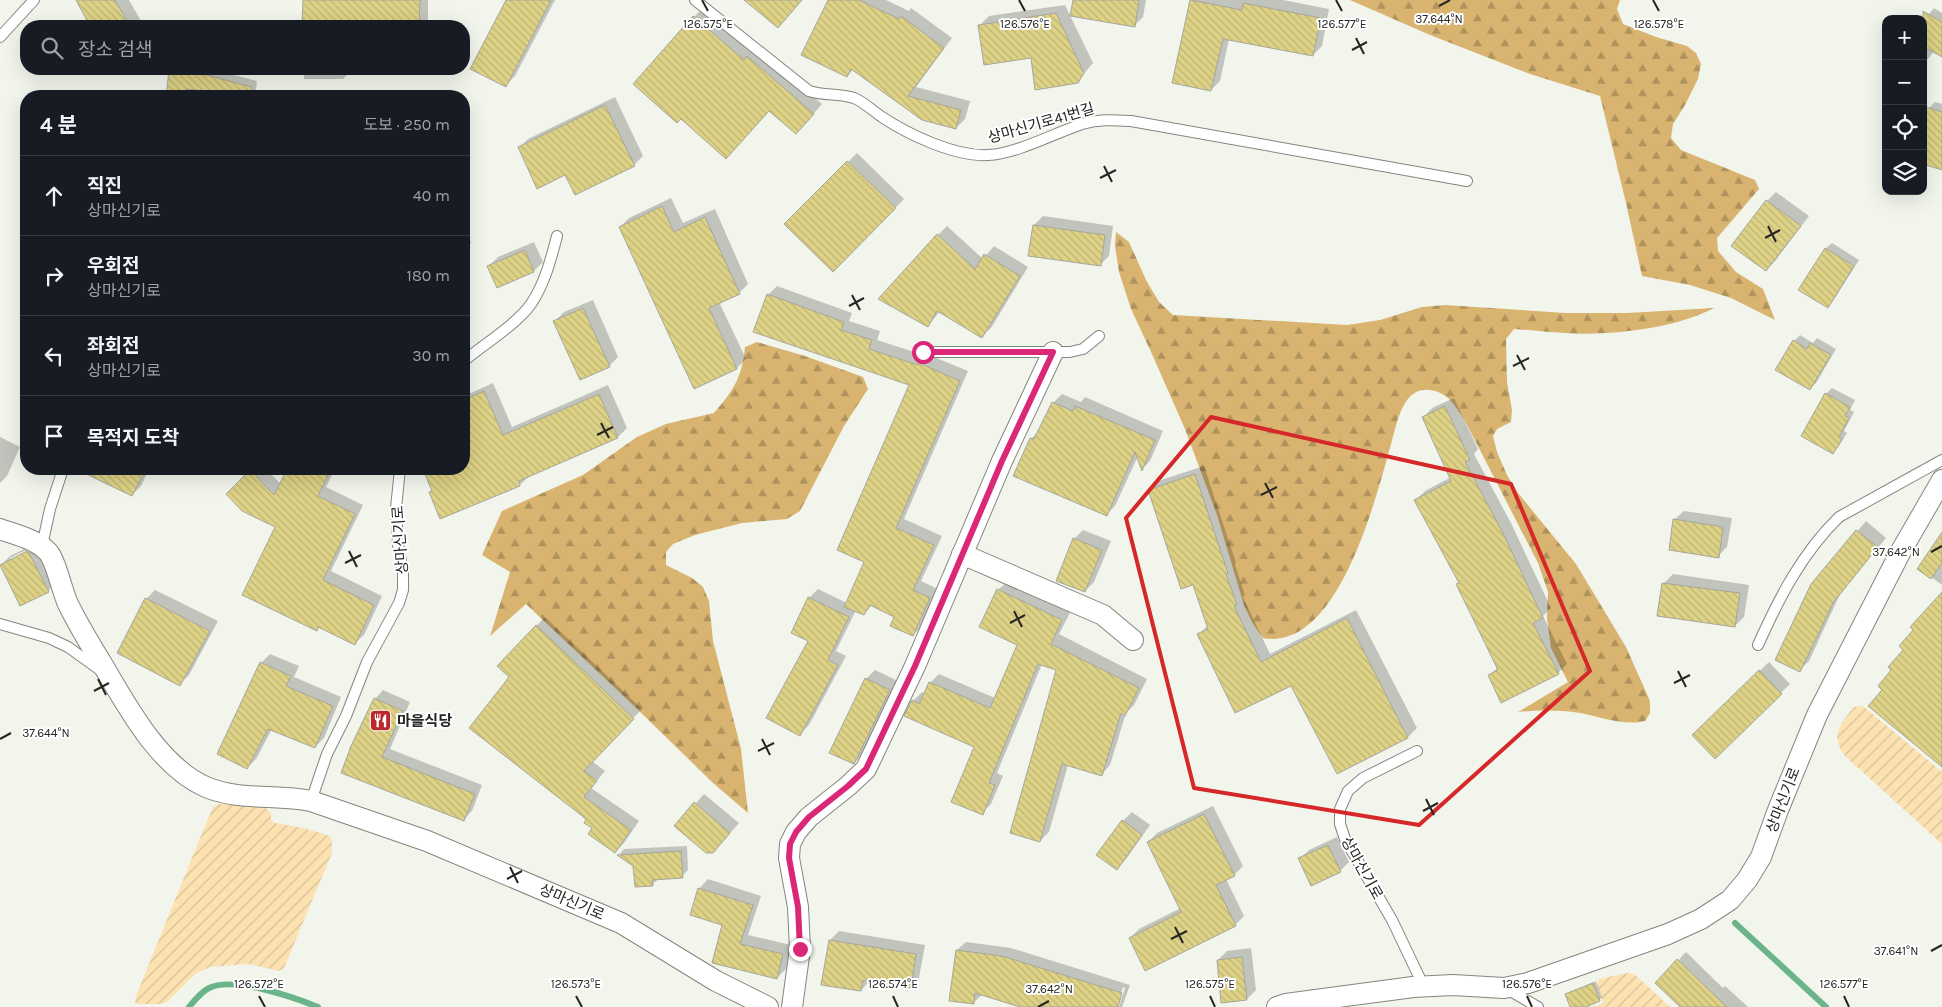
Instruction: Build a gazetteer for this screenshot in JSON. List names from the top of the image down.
{
  "streets": {
    "street": ["상마신기로"],
    "lane": ["상마신기로41번길"]
  },
  "places": {
    "restaurant": ["마을식당"]
  },
  "page": {
    "map_buttons": ["+", "−"],
    "search": "장소 검색",
    "heading": ["4 분", "도보 · 250 m"],
    "list": [
      ["직진", "상마신기로", "40 m"],
      ["우회전", "상마신기로", "180 m"],
      ["좌회전", "상마신기로", "30 m"],
      "목적지 도착"
    ]
  },
  "coordinates": [
    "37.644°N",
    "126.575°E",
    "126.576°E",
    "126.577°E",
    "126.578°E",
    "37.642°N",
    "37.641°N",
    "126.572°E",
    "126.573°E",
    "126.574°E"
  ]
}
